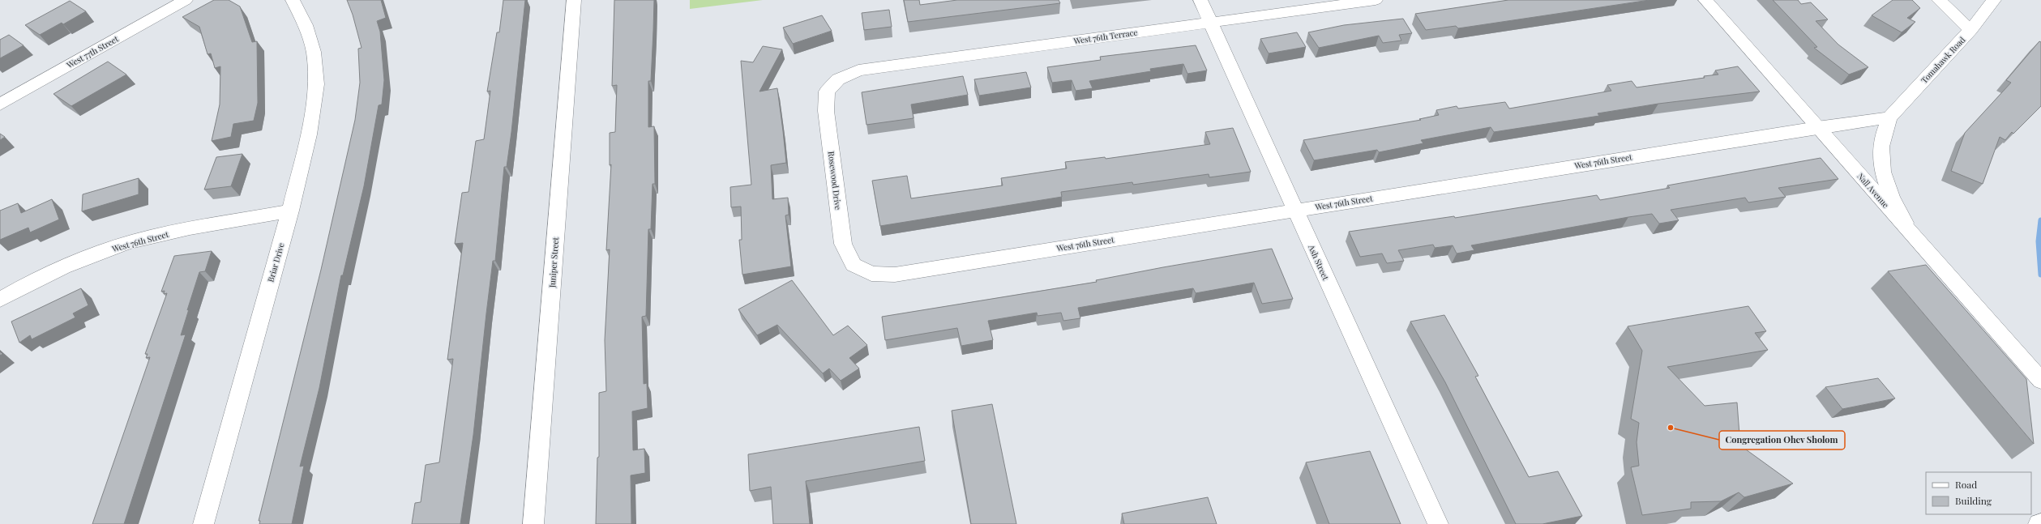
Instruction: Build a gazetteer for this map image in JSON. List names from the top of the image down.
{
  "streets": {
    "street": [
      "West 76th Terrace",
      "West 77th Street",
      "Tomahawk Road",
      "West 76th Street",
      "Rosewood Drive",
      "Nall Avenue",
      "Briar Drive",
      "Juniper Street",
      "Ash Street"
    ]
  },
  "crossings": [
    ["West 76th Terrace", "Rosewood Drive"],
    ["West 76th Terrace", "Ash Street"],
    ["Tomahawk Road", "Nall Avenue"],
    ["West 76th Street", "Rosewood Drive"],
    ["West 76th Street", "Nall Avenue"],
    ["West 76th Street", "Briar Drive"],
    ["West 76th Street", "Ash Street"]
  ],
  "places": ["Congregation Ohev Sholom"],
  "legend": ["Road", "Building"]
}
